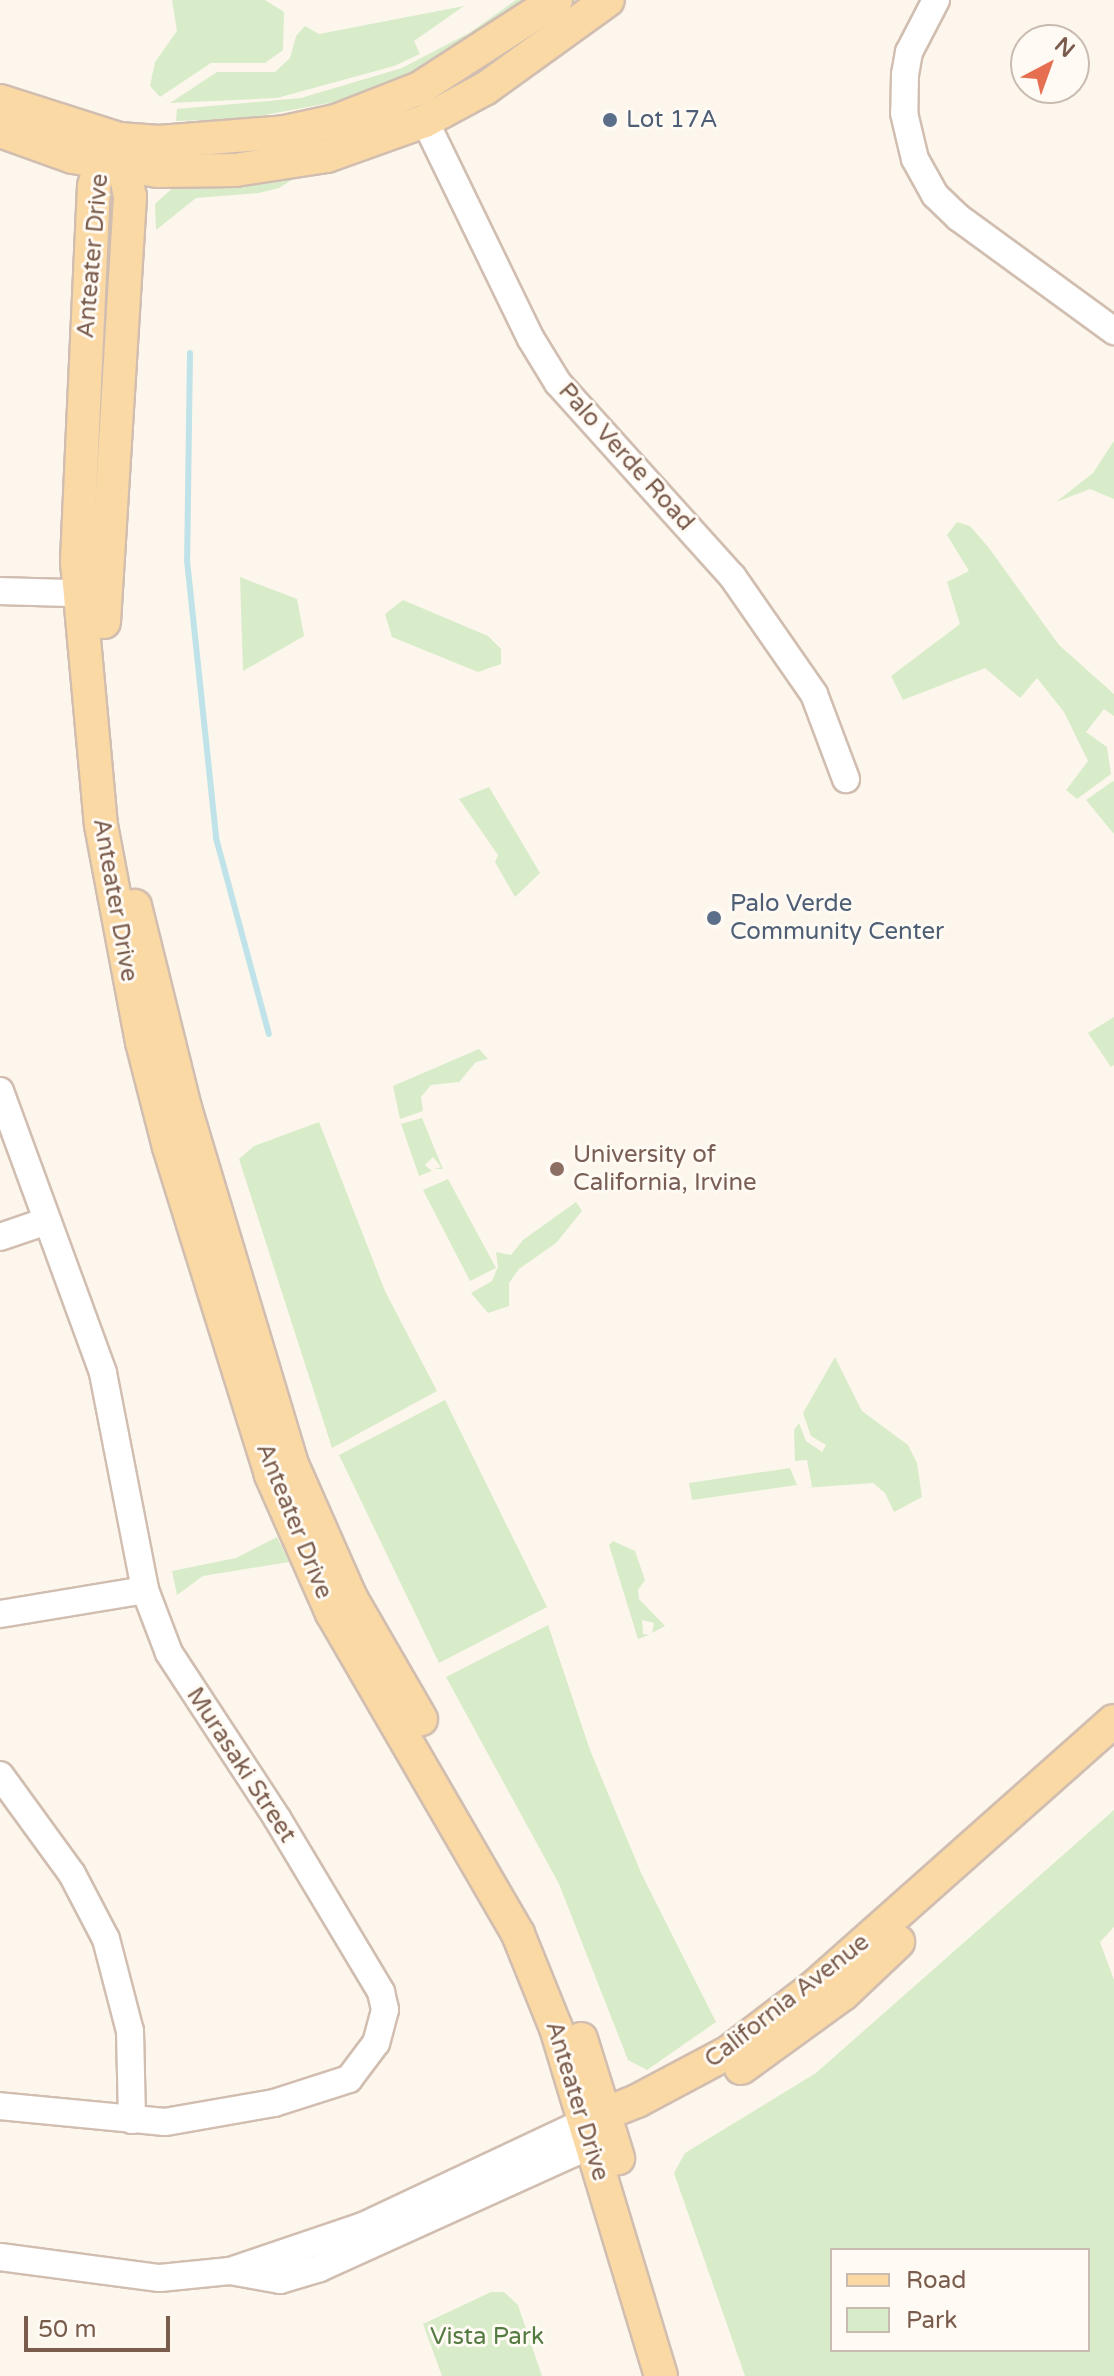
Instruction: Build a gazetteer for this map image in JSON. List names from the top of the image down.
{
  "streets": {
    "main road": ["Anteater Drive", "California Avenue"],
    "street": ["Palo Verde Road", "Murasaki Street"]
  },
  "crossings": [
    ["Anteater Drive", "California Avenue"]
  ],
  "parks": ["Vista Park"],
  "places": ["Lot 17A", "Palo Verde Community Center", "University of California, Irvine"],
  "legend": ["Road", "Park"],
  "scale_bar": "50 m",
  "north": "top right"
}
